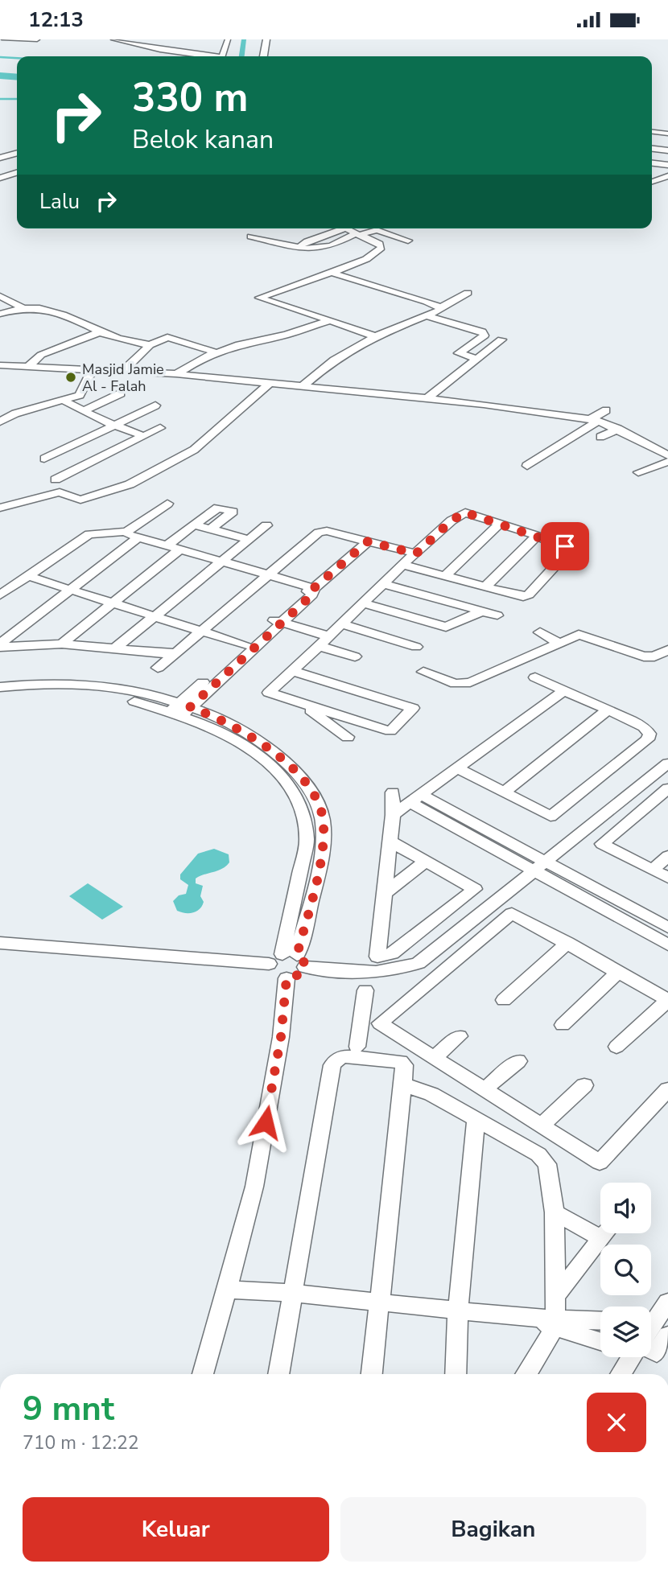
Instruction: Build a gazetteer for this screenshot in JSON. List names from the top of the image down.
{
  "places": ["Masjid Jamie Al - Falah"],
  "page": {
    "status": "12:13",
    "turn": ["330 m", "Belok kanan"],
    "then": "Lalu",
    "heading": ["9 mnt", "710 m · 12:22"],
    "buttons": ["Keluar", "Bagikan"]
  }
}
